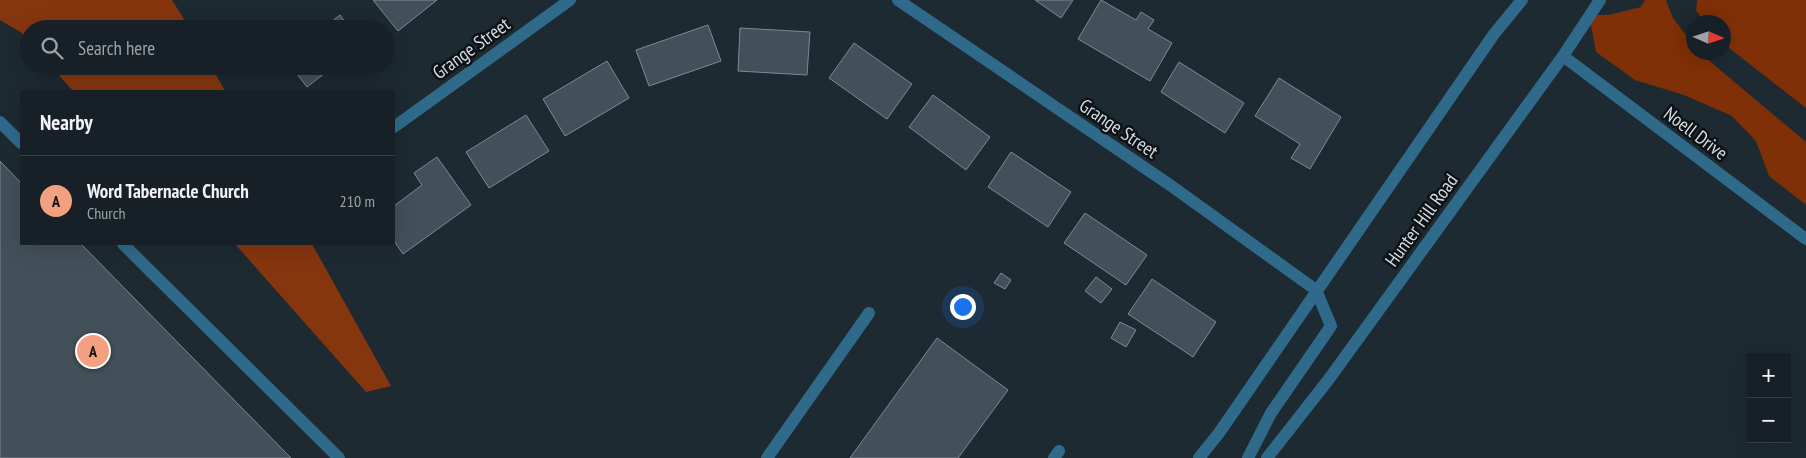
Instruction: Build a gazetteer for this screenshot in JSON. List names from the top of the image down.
{
  "streets": {
    "street": ["Grange Street", "Noell Drive", "Hunter Hill Road"]
  },
  "crossings": [
    ["Noell Drive", "Hunter Hill Road"]
  ],
  "north": "right",
  "page": {
    "search": "Search here",
    "heading": "Nearby",
    "list": [
      {
        "mark": "A",
        "name": "Word Tabernacle Church",
        "note": "Church",
        "value": "210 m"
      }
    ],
    "pins": "A",
    "map_buttons": ["+", "−"]
  }
}
